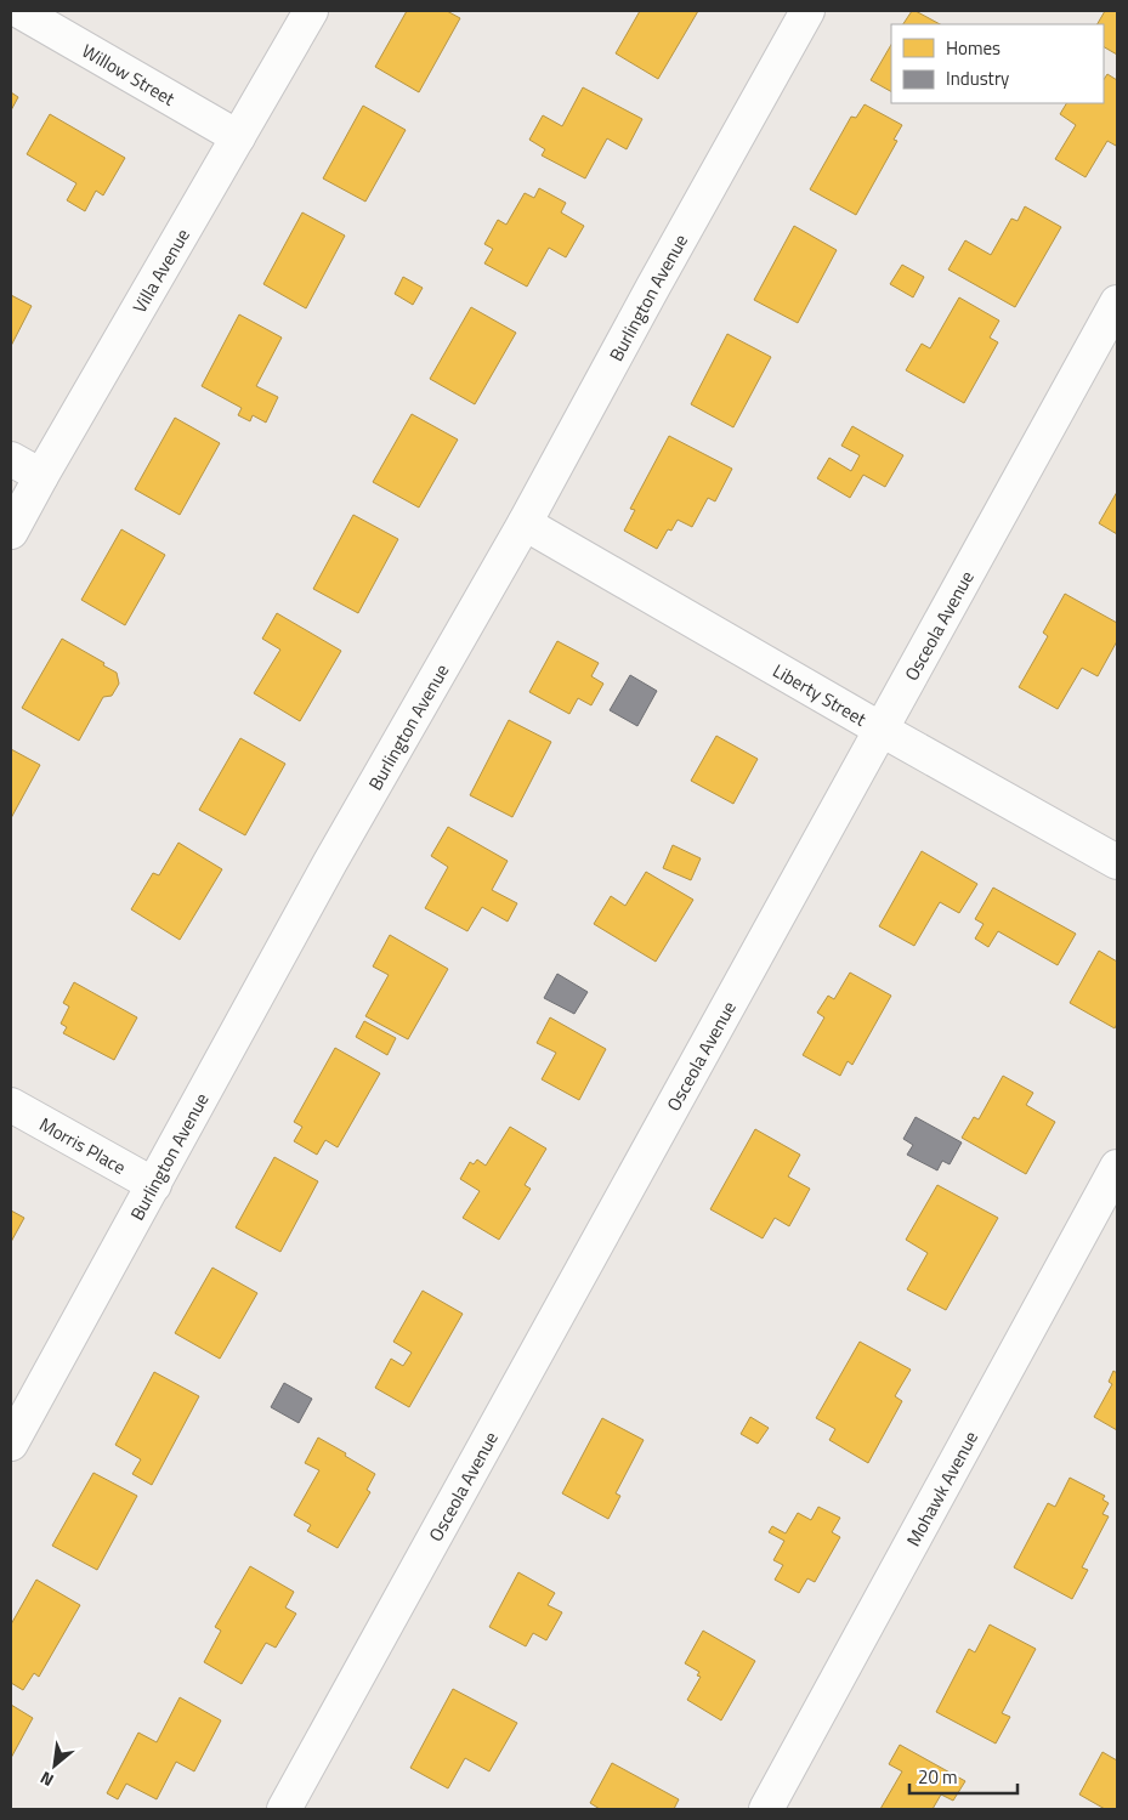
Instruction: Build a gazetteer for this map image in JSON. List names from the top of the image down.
{
  "streets": {
    "street": [
      "Willow Street",
      "Villa Avenue",
      "Burlington Avenue",
      "Osceola Avenue",
      "Liberty Street",
      "Morris Place",
      "Mohawk Avenue"
    ]
  },
  "crossings": [
    ["Willow Street", "Villa Avenue"],
    ["Burlington Avenue", "Liberty Street"],
    ["Burlington Avenue", "Morris Place"],
    ["Osceola Avenue", "Liberty Street"]
  ],
  "legend": ["Homes", "Industry"],
  "scale_bar": "20 m",
  "north": "bottom left"
}
